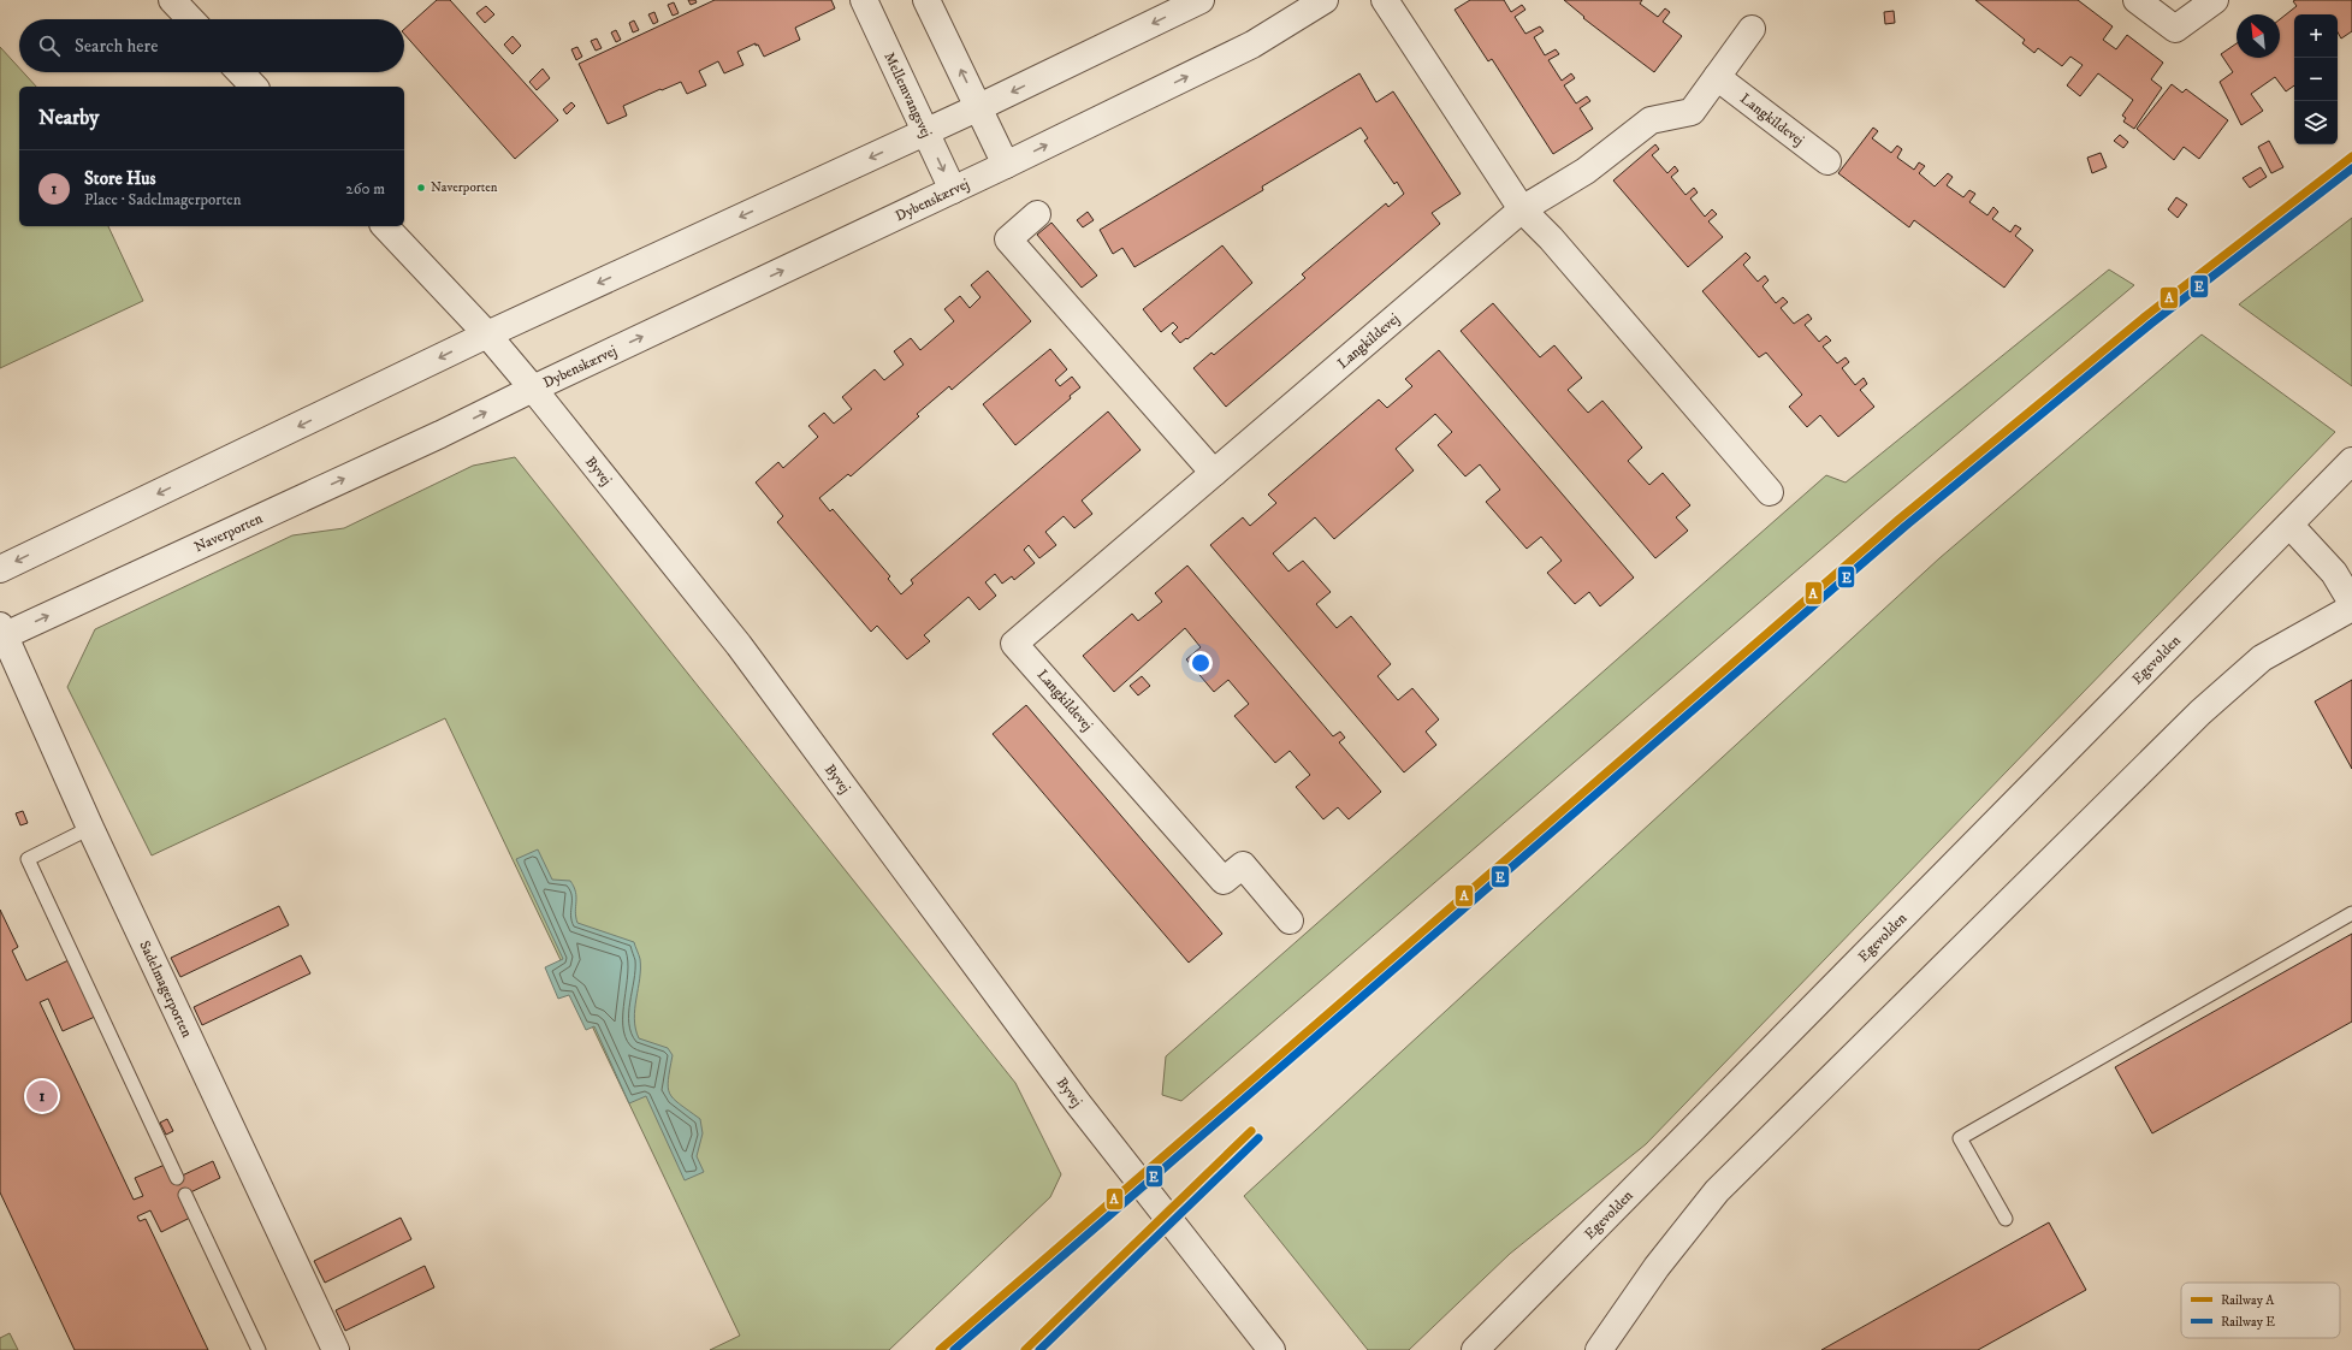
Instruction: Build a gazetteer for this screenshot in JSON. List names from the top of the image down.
{
  "streets": {
    "street": [
      "Mellemvangsvej",
      "Langkildevej",
      "Dybenskærvej",
      "Byvej",
      "Naverporten",
      "Egevolden",
      "Sadelmagerporten"
    ]
  },
  "crossings": [
    ["Mellemvangsvej", "Dybenskærvej"],
    ["Dybenskærvej", "Byvej"],
    ["Dybenskærvej", "Naverporten"],
    ["Byvej", "Naverporten"],
    ["Naverporten", "Sadelmagerporten"]
  ],
  "places": ["Naverporten"],
  "lines": ["rail line A", "rail line E"],
  "legend": ["Railway A", "Railway E"],
  "north": "top left",
  "page": {
    "map_buttons": ["+", "−"],
    "search": "Search here",
    "heading": "Nearby",
    "list": [
      {
        "mark": "1",
        "name": "Store Hus",
        "note": "Place · Sadelmagerporten",
        "value": "260 m"
      }
    ],
    "pins": "1"
  }
}
